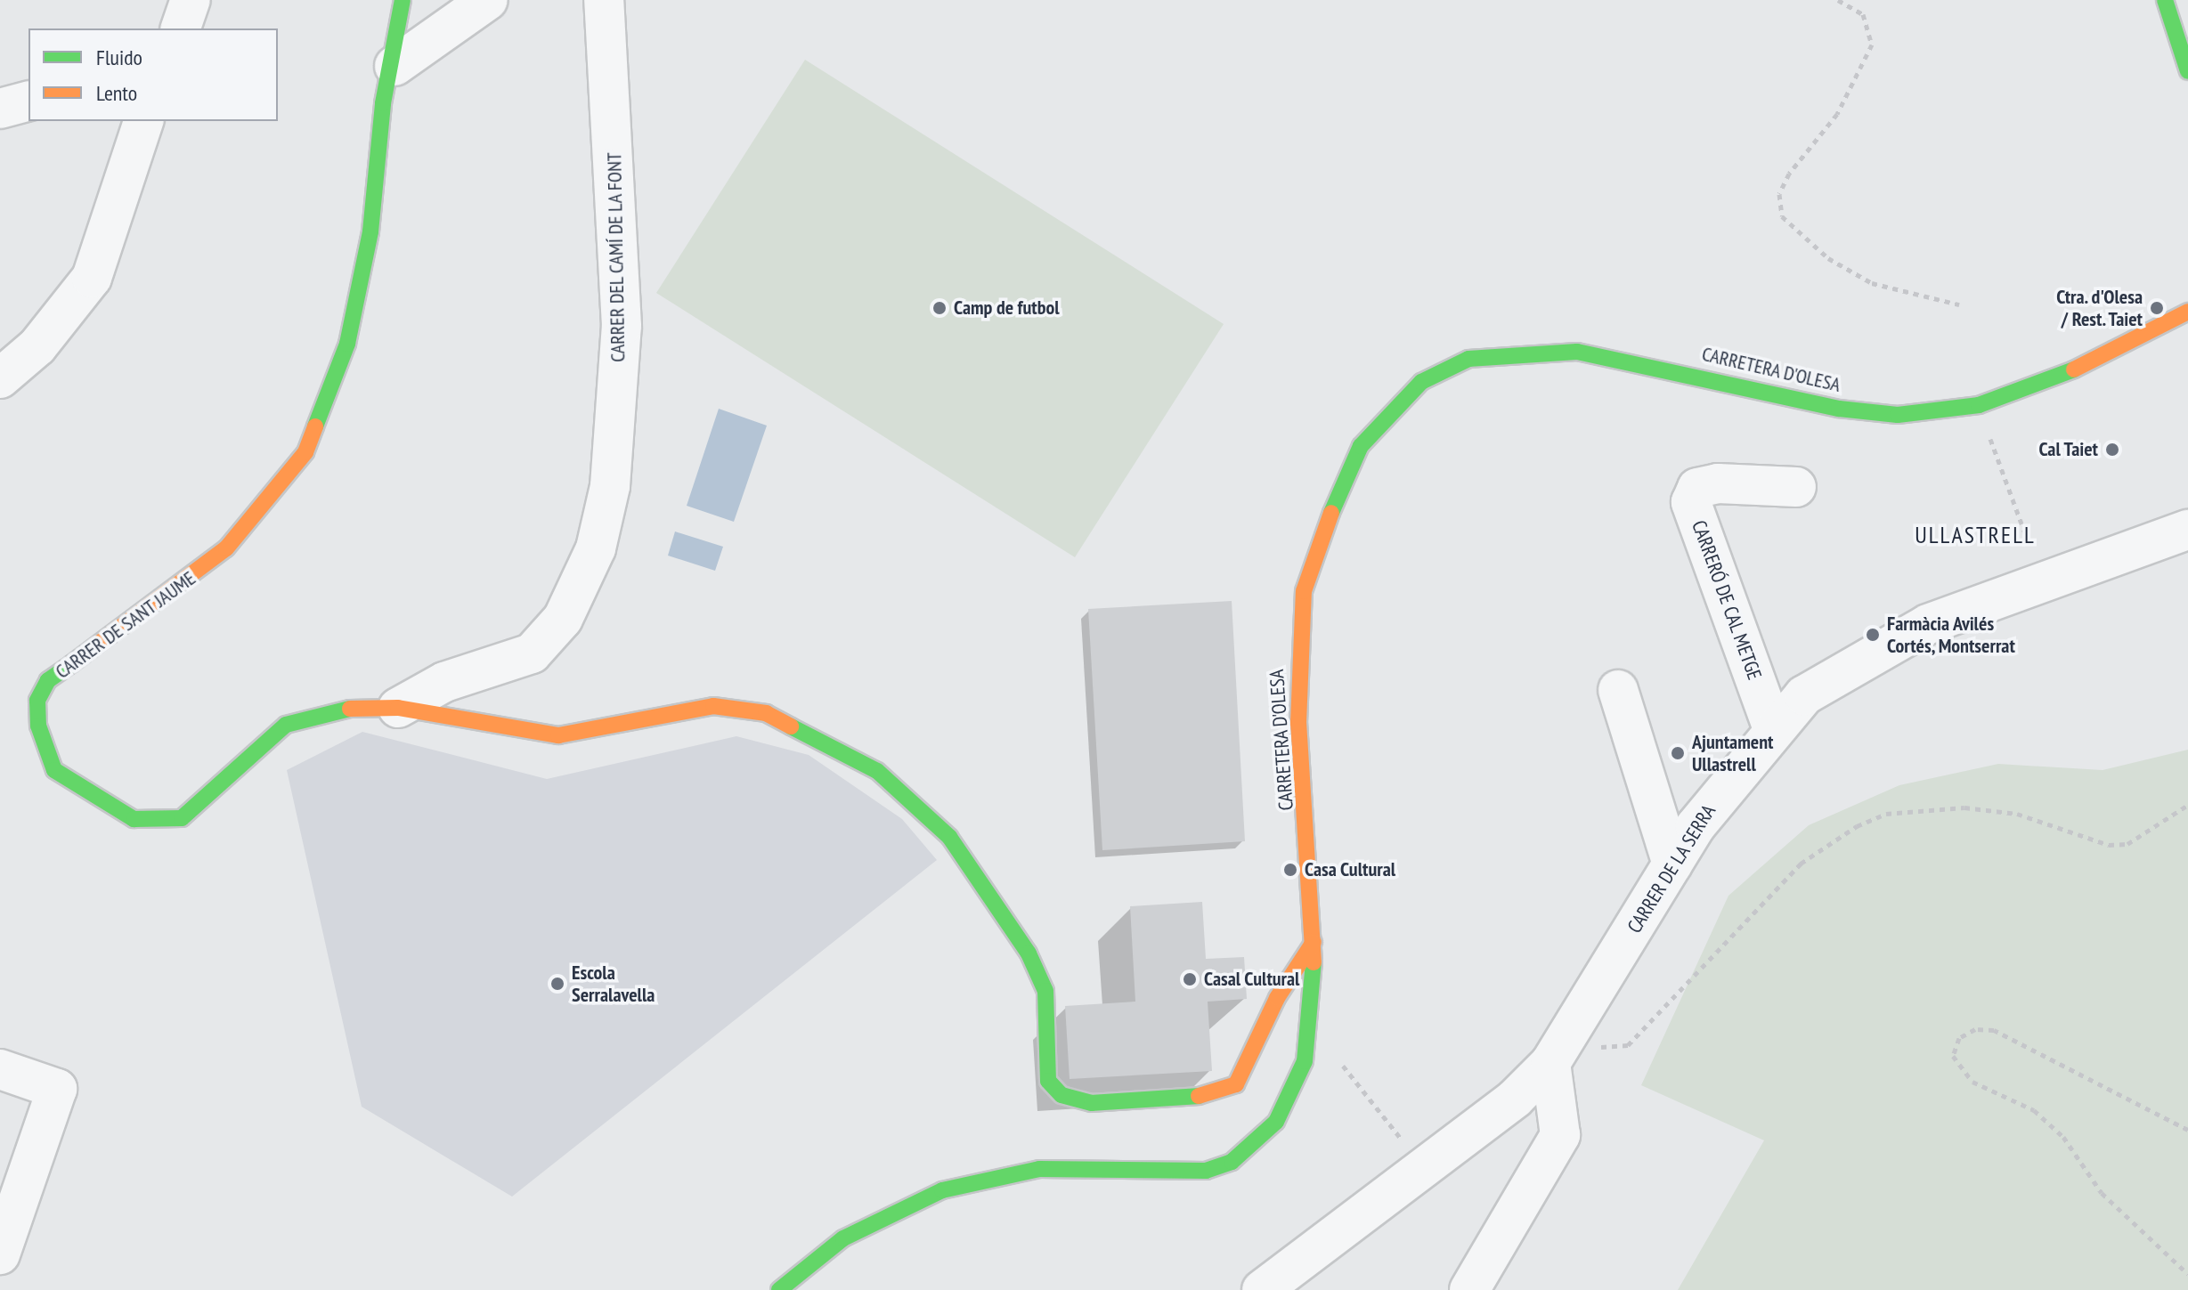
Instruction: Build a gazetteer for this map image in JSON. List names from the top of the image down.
{
  "streets": {
    "street": [
      "CARRER DEL CAMÍ DE LA FONT",
      "CARRETERA D'OLESA",
      "CARRERÓ DE CAL METGE",
      "CARRER DE SANT JAUME",
      "CARRER DE LA SERRA"
    ]
  },
  "crossings": [
    ["CARRER DEL CAMÍ DE LA FONT", "CARRER DE SANT JAUME"],
    ["CARRETERA D'OLESA", "CARRER DE SANT JAUME"],
    ["CARRERÓ DE CAL METGE", "CARRER DE LA SERRA"]
  ],
  "districts": ["ULLASTRELL"],
  "places": [
    "Camp de futbol",
    "Ctra. d'Olesa / Rest. Taiet",
    "Cal Taiet",
    "Farmàcia Avilés Cortés, Montserrat",
    "Ajuntament Ullastrell",
    "Casa Cultural",
    "Casal Cultural",
    "Escola Serralavella"
  ],
  "legend": ["Fluido", "Lento"]
}
